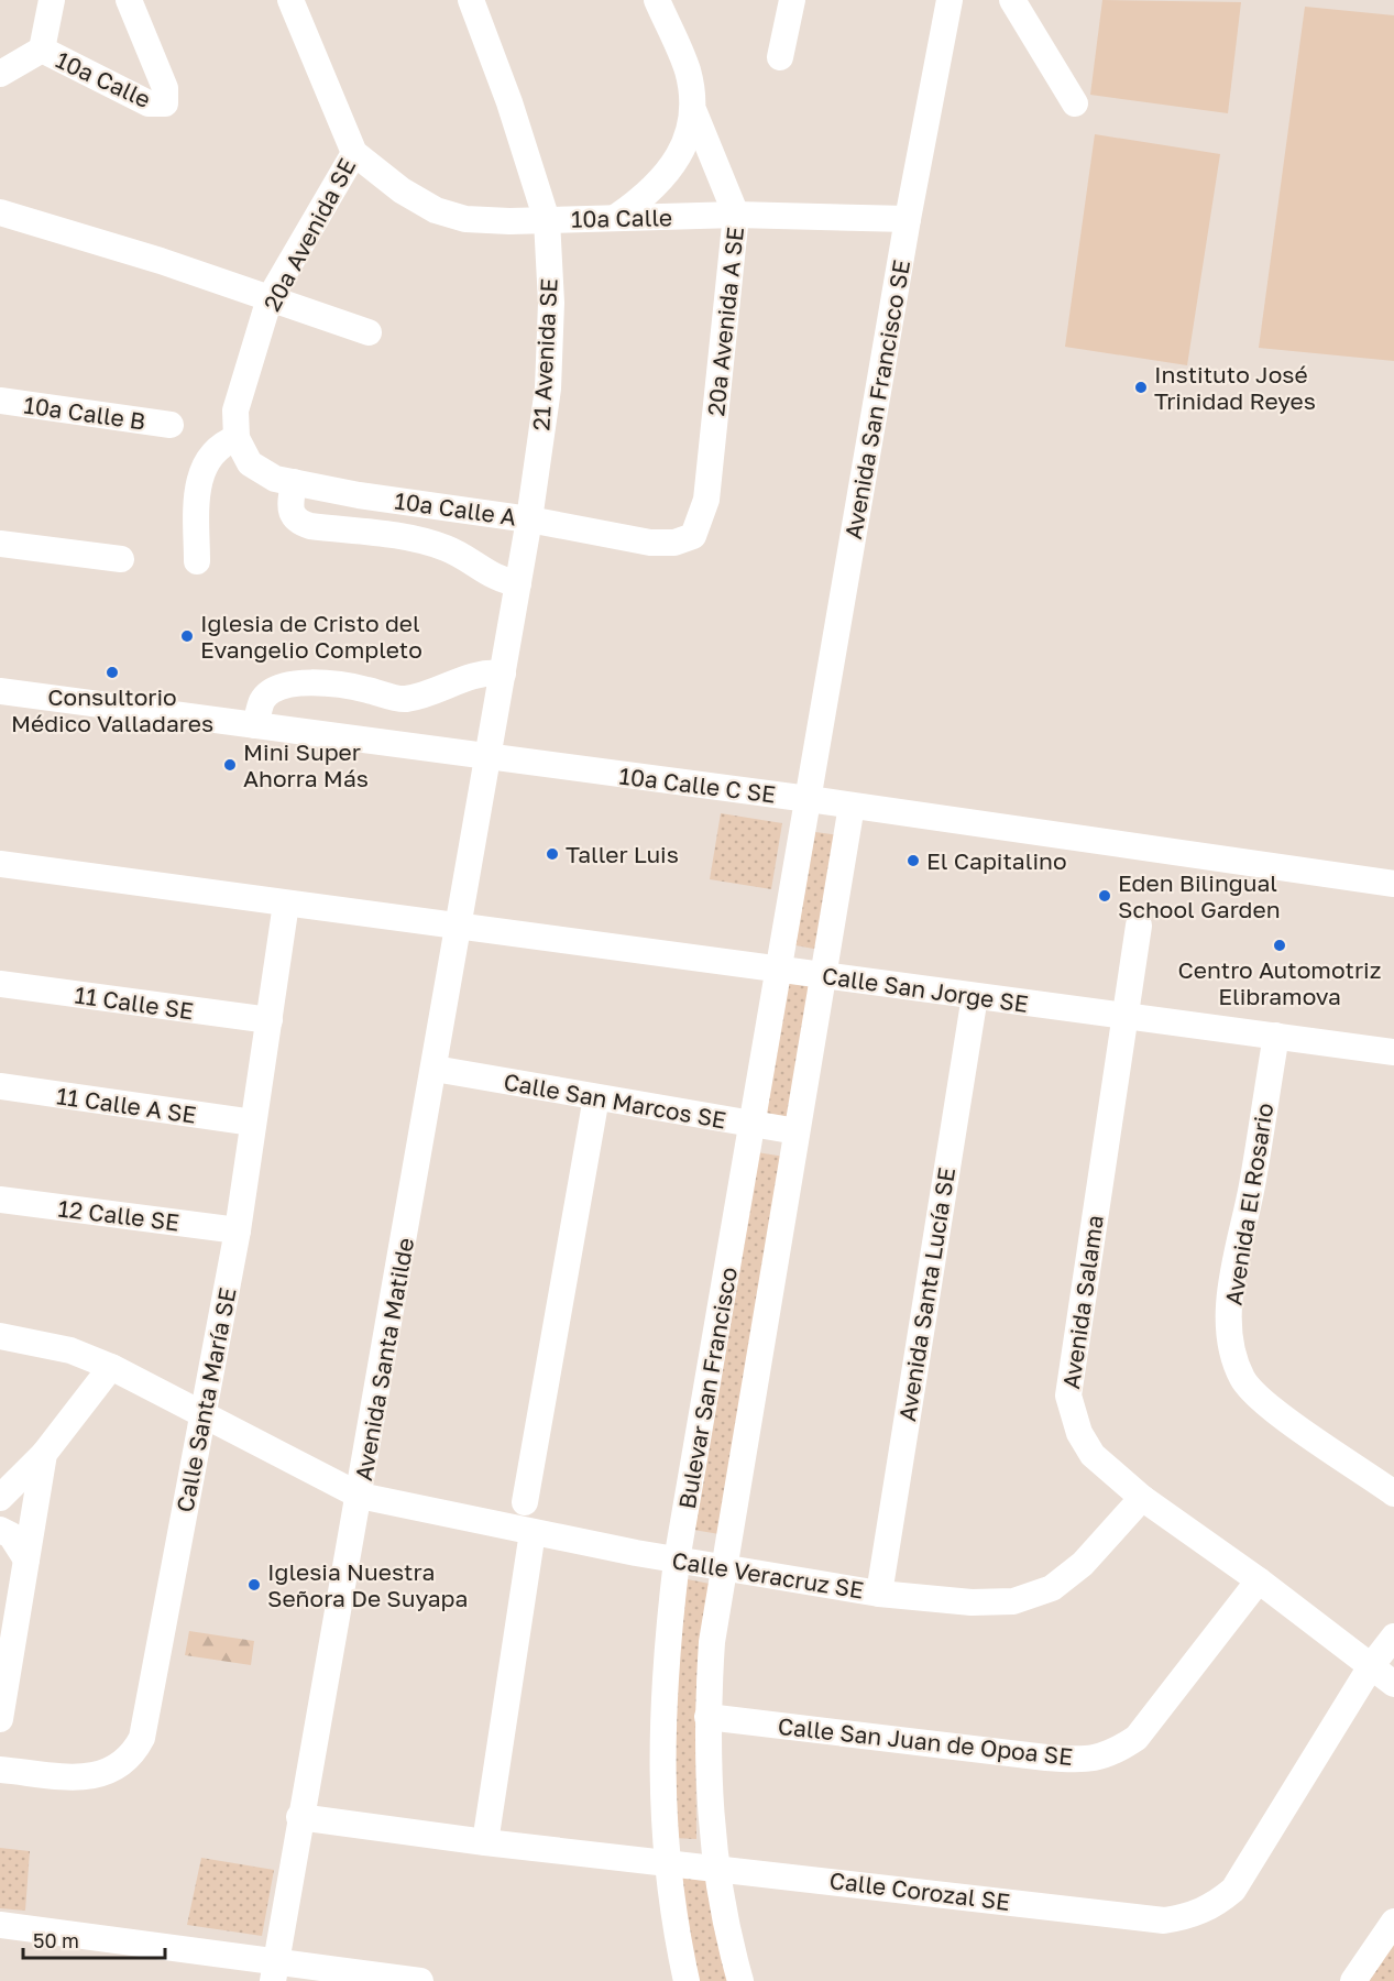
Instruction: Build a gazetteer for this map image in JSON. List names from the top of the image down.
{
  "streets": {
    "street": [
      "10a Calle",
      "20a Avenida SE",
      "20a Avenida A SE",
      "21 Avenida SE",
      "Avenida San Francisco SE",
      "10a Calle B",
      "10a Calle A",
      "10a Calle C SE",
      "Calle San Jorge SE",
      "11 Calle SE",
      "Calle San Marcos SE",
      "11 Calle A SE",
      "Avenida El Rosario",
      "12 Calle SE",
      "Avenida Santa Lucía SE",
      "Avenida Salama",
      "Avenida Santa Matilde",
      "Bulevar San Francisco",
      "Calle Santa María SE",
      "Calle Veracruz SE",
      "Calle San Juan de Opoa SE",
      "Calle Corozal SE"
    ]
  },
  "crossings": [
    ["10a Calle", "20a Avenida SE"],
    ["10a Calle", "20a Avenida A SE"],
    ["10a Calle", "21 Avenida SE"],
    ["10a Calle", "Avenida San Francisco SE"],
    ["20a Avenida SE", "10a Calle A"],
    ["20a Avenida A SE", "10a Calle A"],
    ["21 Avenida SE", "10a Calle A"],
    ["21 Avenida SE", "10a Calle C SE"],
    ["21 Avenida SE", "Avenida Santa Matilde"],
    ["Avenida San Francisco SE", "10a Calle C SE"],
    ["Avenida San Francisco SE", "Bulevar San Francisco"],
    ["10a Calle C SE", "Avenida Santa Matilde"],
    ["10a Calle C SE", "Bulevar San Francisco"],
    ["Calle San Jorge SE", "Avenida El Rosario"],
    ["Calle San Jorge SE", "Avenida Santa Lucía SE"],
    ["Calle San Jorge SE", "Avenida Salama"],
    ["Calle San Jorge SE", "Avenida Santa Matilde"],
    ["Calle San Jorge SE", "Bulevar San Francisco"],
    ["11 Calle SE", "Calle Santa María SE"],
    ["Calle San Marcos SE", "Avenida Santa Matilde"],
    ["Calle San Marcos SE", "Bulevar San Francisco"],
    ["11 Calle A SE", "Calle Santa María SE"],
    ["12 Calle SE", "Calle Santa María SE"],
    ["Avenida Santa Lucía SE", "Calle Veracruz SE"],
    ["Avenida Salama", "Calle Veracruz SE"],
    ["Avenida Salama", "Calle San Juan de Opoa SE"],
    ["Avenida Salama", "Calle Corozal SE"],
    ["Avenida Santa Matilde", "Calle Veracruz SE"],
    ["Avenida Santa Matilde", "Calle Corozal SE"],
    ["Bulevar San Francisco", "Calle Veracruz SE"],
    ["Bulevar San Francisco", "Calle San Juan de Opoa SE"],
    ["Bulevar San Francisco", "Calle Corozal SE"],
    ["Calle Santa María SE", "Calle Veracruz SE"]
  ],
  "places": [
    "Instituto José Trinidad Reyes",
    "Iglesia de Cristo del Evangelio Completo",
    "Consultorio Médico Valladares",
    "Mini Super Ahorra Más",
    "Taller Luis",
    "El Capitalino",
    "Eden Bilingual School Garden",
    "Centro Automotriz Elibramova",
    "Iglesia Nuestra Señora De Suyapa"
  ],
  "scale_bar": "50 m"
}
